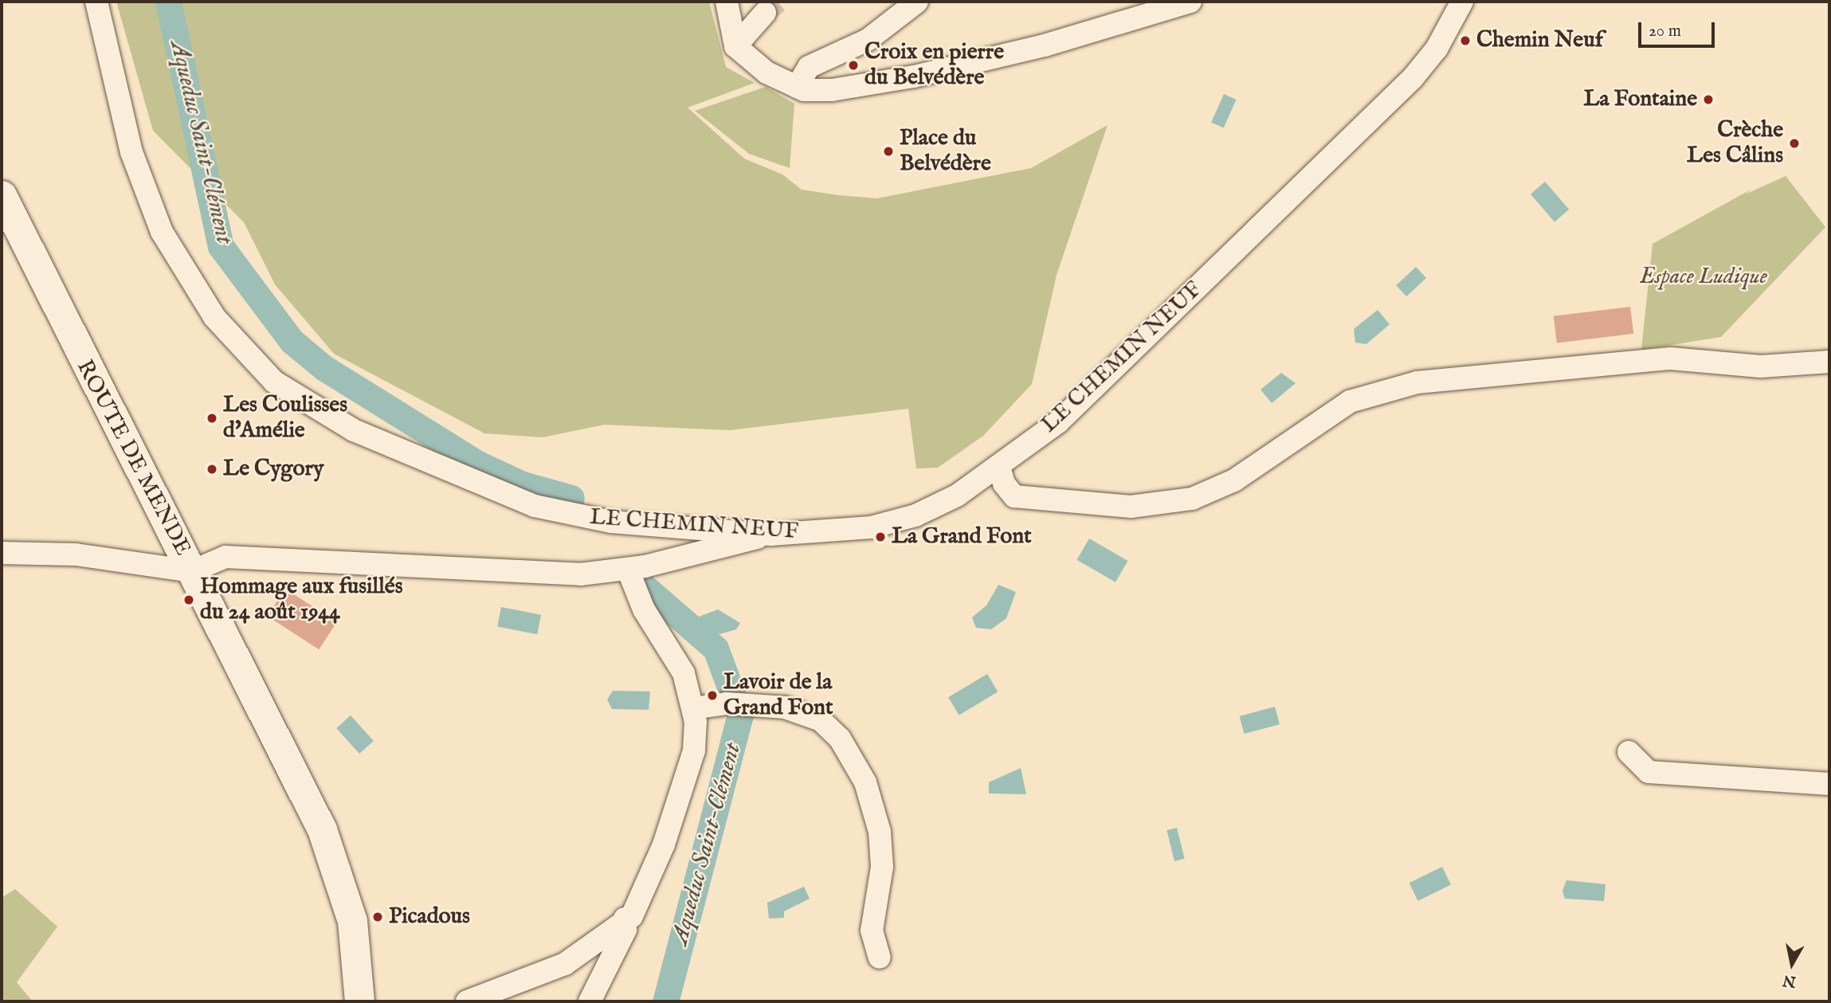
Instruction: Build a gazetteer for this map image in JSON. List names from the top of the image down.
{
  "streets": {
    "street": ["LE CHEMIN NEUF", "ROUTE DE MENDE"]
  },
  "water": ["Aqueduc Saint-Clément"],
  "parks": ["Espace Ludique"],
  "places": [
    "Chemin Neuf",
    "Croix en pierre du Belvédère",
    "La Fontaine",
    "Crèche Les Câlins",
    "Place du Belvédère",
    "Les Coulisses d'Amélie",
    "Le Cygory",
    "La Grand Font",
    "Hommage aux fusillés du 24 août 1944",
    "Lavoir de la Grand Font",
    "Picadous"
  ],
  "scale_bar": "20 m",
  "north": "bottom"
}
